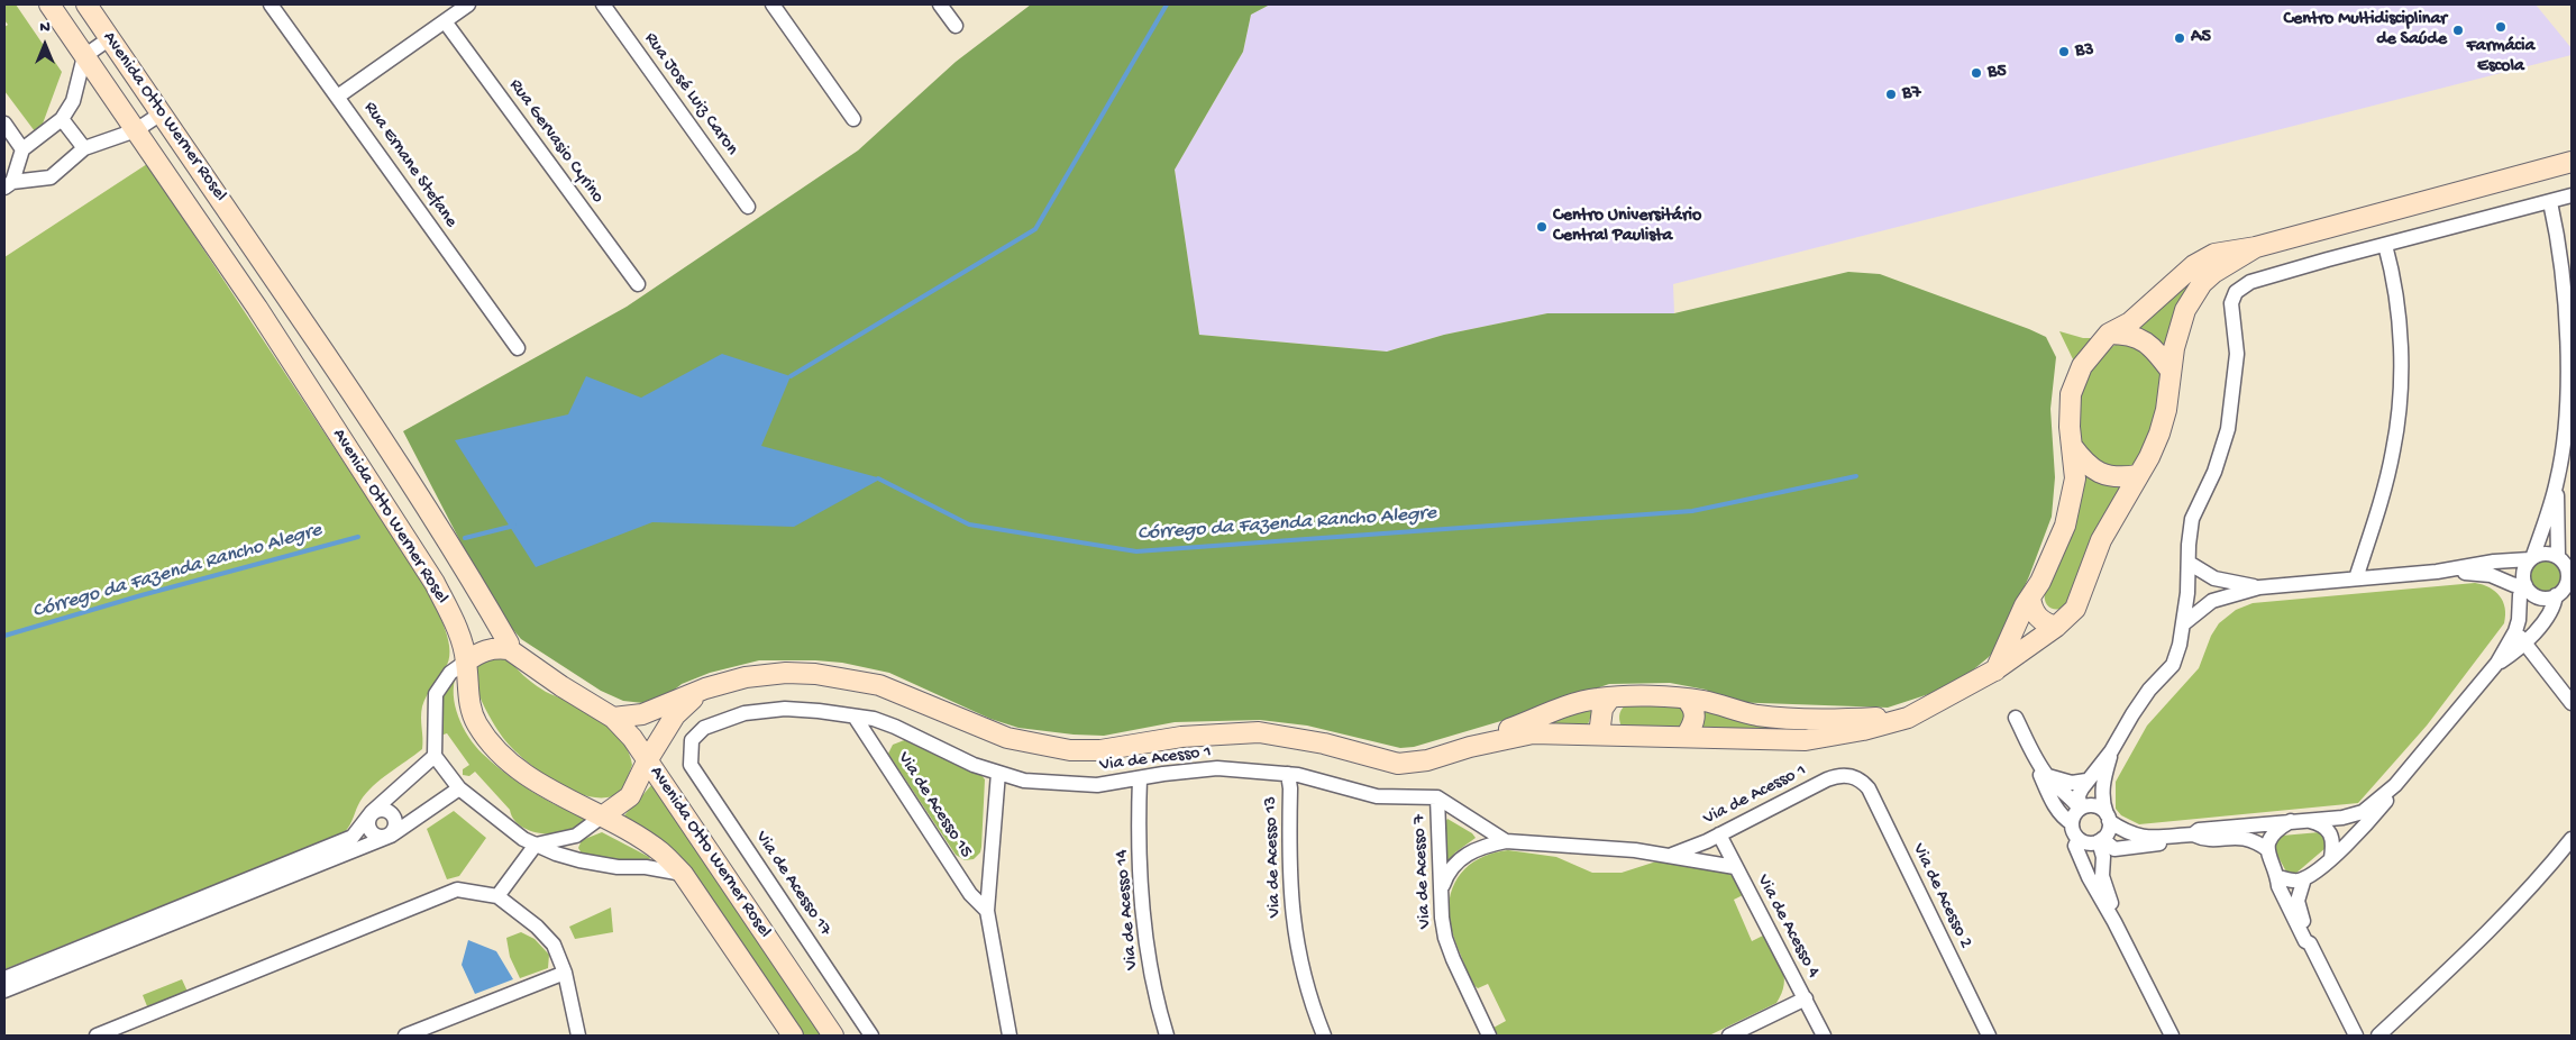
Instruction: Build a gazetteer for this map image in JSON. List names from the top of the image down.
{
  "streets": {
    "street": [
      "Rua José Luiz Caron",
      "Avenida Otto Werner Rosel",
      "Rua Gervasio Cyrino",
      "Rua Ernane Stefane",
      "Via de Acesso 1",
      "Via de Acesso 15",
      "Via de Acesso 13",
      "Via de Acesso 7",
      "Via de Acesso 17",
      "Via de Acesso 2",
      "Via de Acesso 14",
      "Via de Acesso 4"
    ]
  },
  "crossings": [
    ["Via de Acesso 1", "Via de Acesso 15"],
    ["Via de Acesso 1", "Via de Acesso 13"],
    ["Via de Acesso 1", "Via de Acesso 7"],
    ["Via de Acesso 1", "Via de Acesso 17"],
    ["Via de Acesso 1", "Via de Acesso 2"],
    ["Via de Acesso 1", "Via de Acesso 14"],
    ["Via de Acesso 1", "Via de Acesso 4"]
  ],
  "water": ["Córrego da Fazenda Rancho Alegre"],
  "places": [
    "Farmácia Escola",
    "Centro Multidisciplinar de Saúde",
    "A5",
    "B3",
    "B5",
    "B7",
    "Centro Universitário Central Paulista"
  ],
  "north": "top"
}
